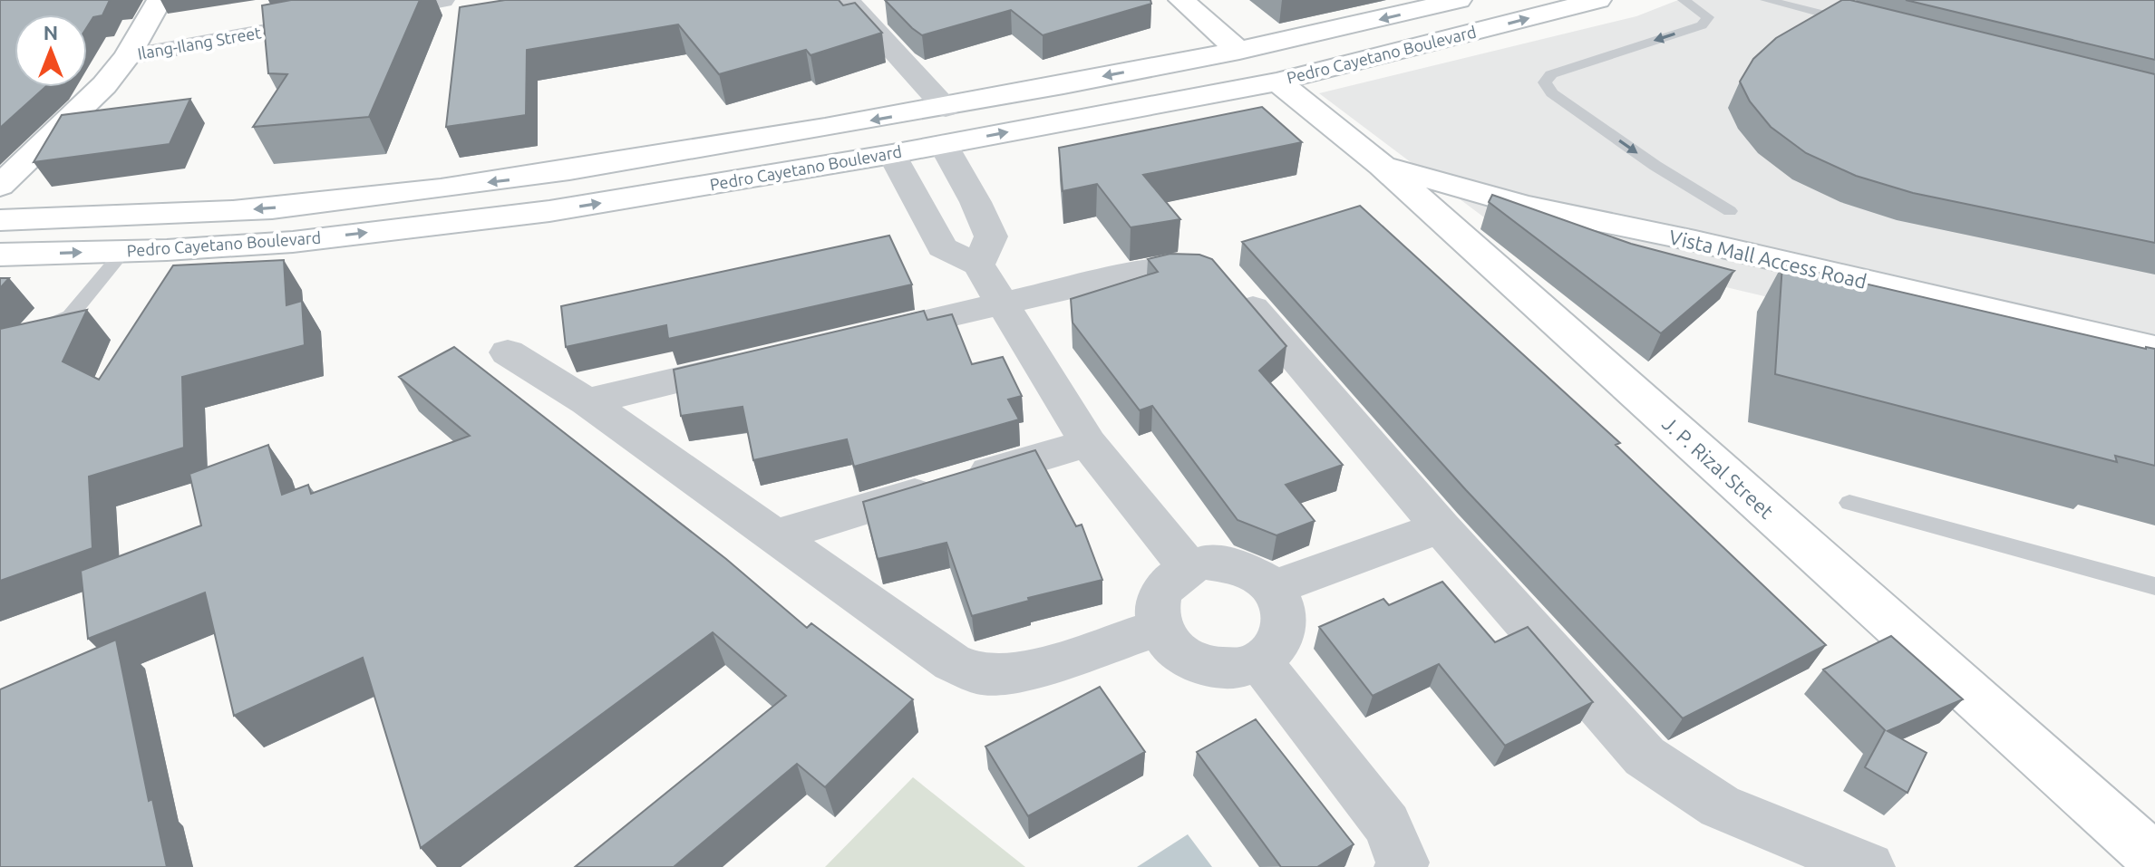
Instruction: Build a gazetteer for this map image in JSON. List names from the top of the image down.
{
  "streets": {
    "main road": ["Pedro Cayetano Boulevard", "Vista Mall Access Road", "J. P. Rizal Street"],
    "street": ["Ilang-Ilang Street"]
  },
  "crossings": [
    ["Pedro Cayetano Boulevard", "J. P. Rizal Street"],
    ["Vista Mall Access Road", "J. P. Rizal Street"]
  ],
  "north": "top"
}
